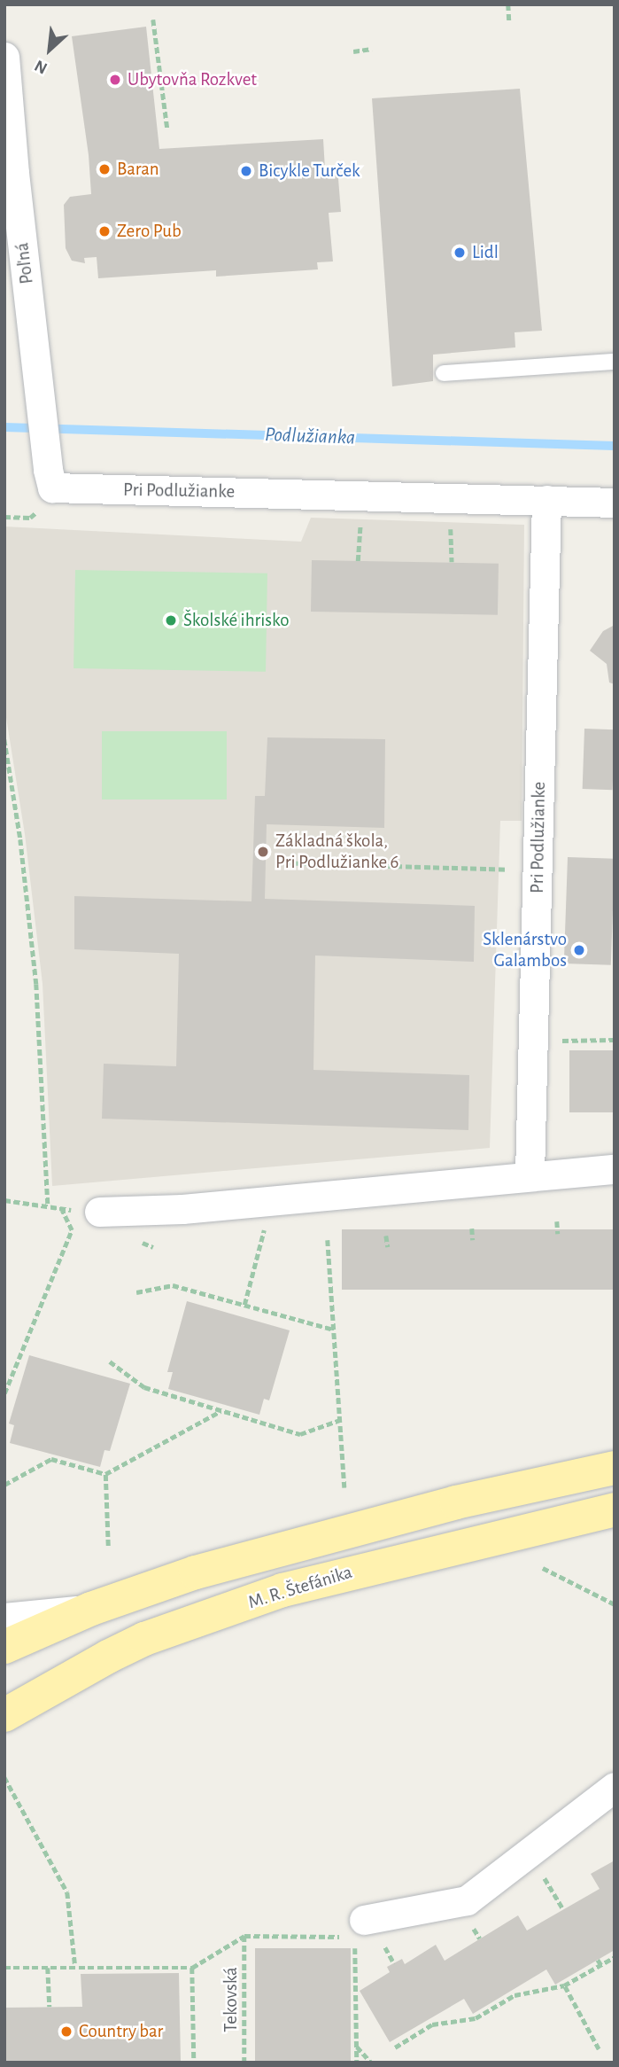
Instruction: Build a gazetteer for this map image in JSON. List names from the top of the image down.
{
  "streets": {
    "main road": ["M. R. Štefánika"],
    "street": ["Poľná", "Pri Podlužianke"],
    "path": ["Tekovská"]
  },
  "crossings": [
    ["Poľná", "Pri Podlužianke"]
  ],
  "water": ["Podlužianka"],
  "places": [
    "Ubytovňa Rozkvet",
    "Baran",
    "Bicykle Turček",
    "Zero Pub",
    "Lidl",
    "Školské ihrisko",
    "Základná škola, Pri Podlužianke 6",
    "Sklenárstvo Galambos",
    "Country bar"
  ],
  "north": "bottom left"
}
